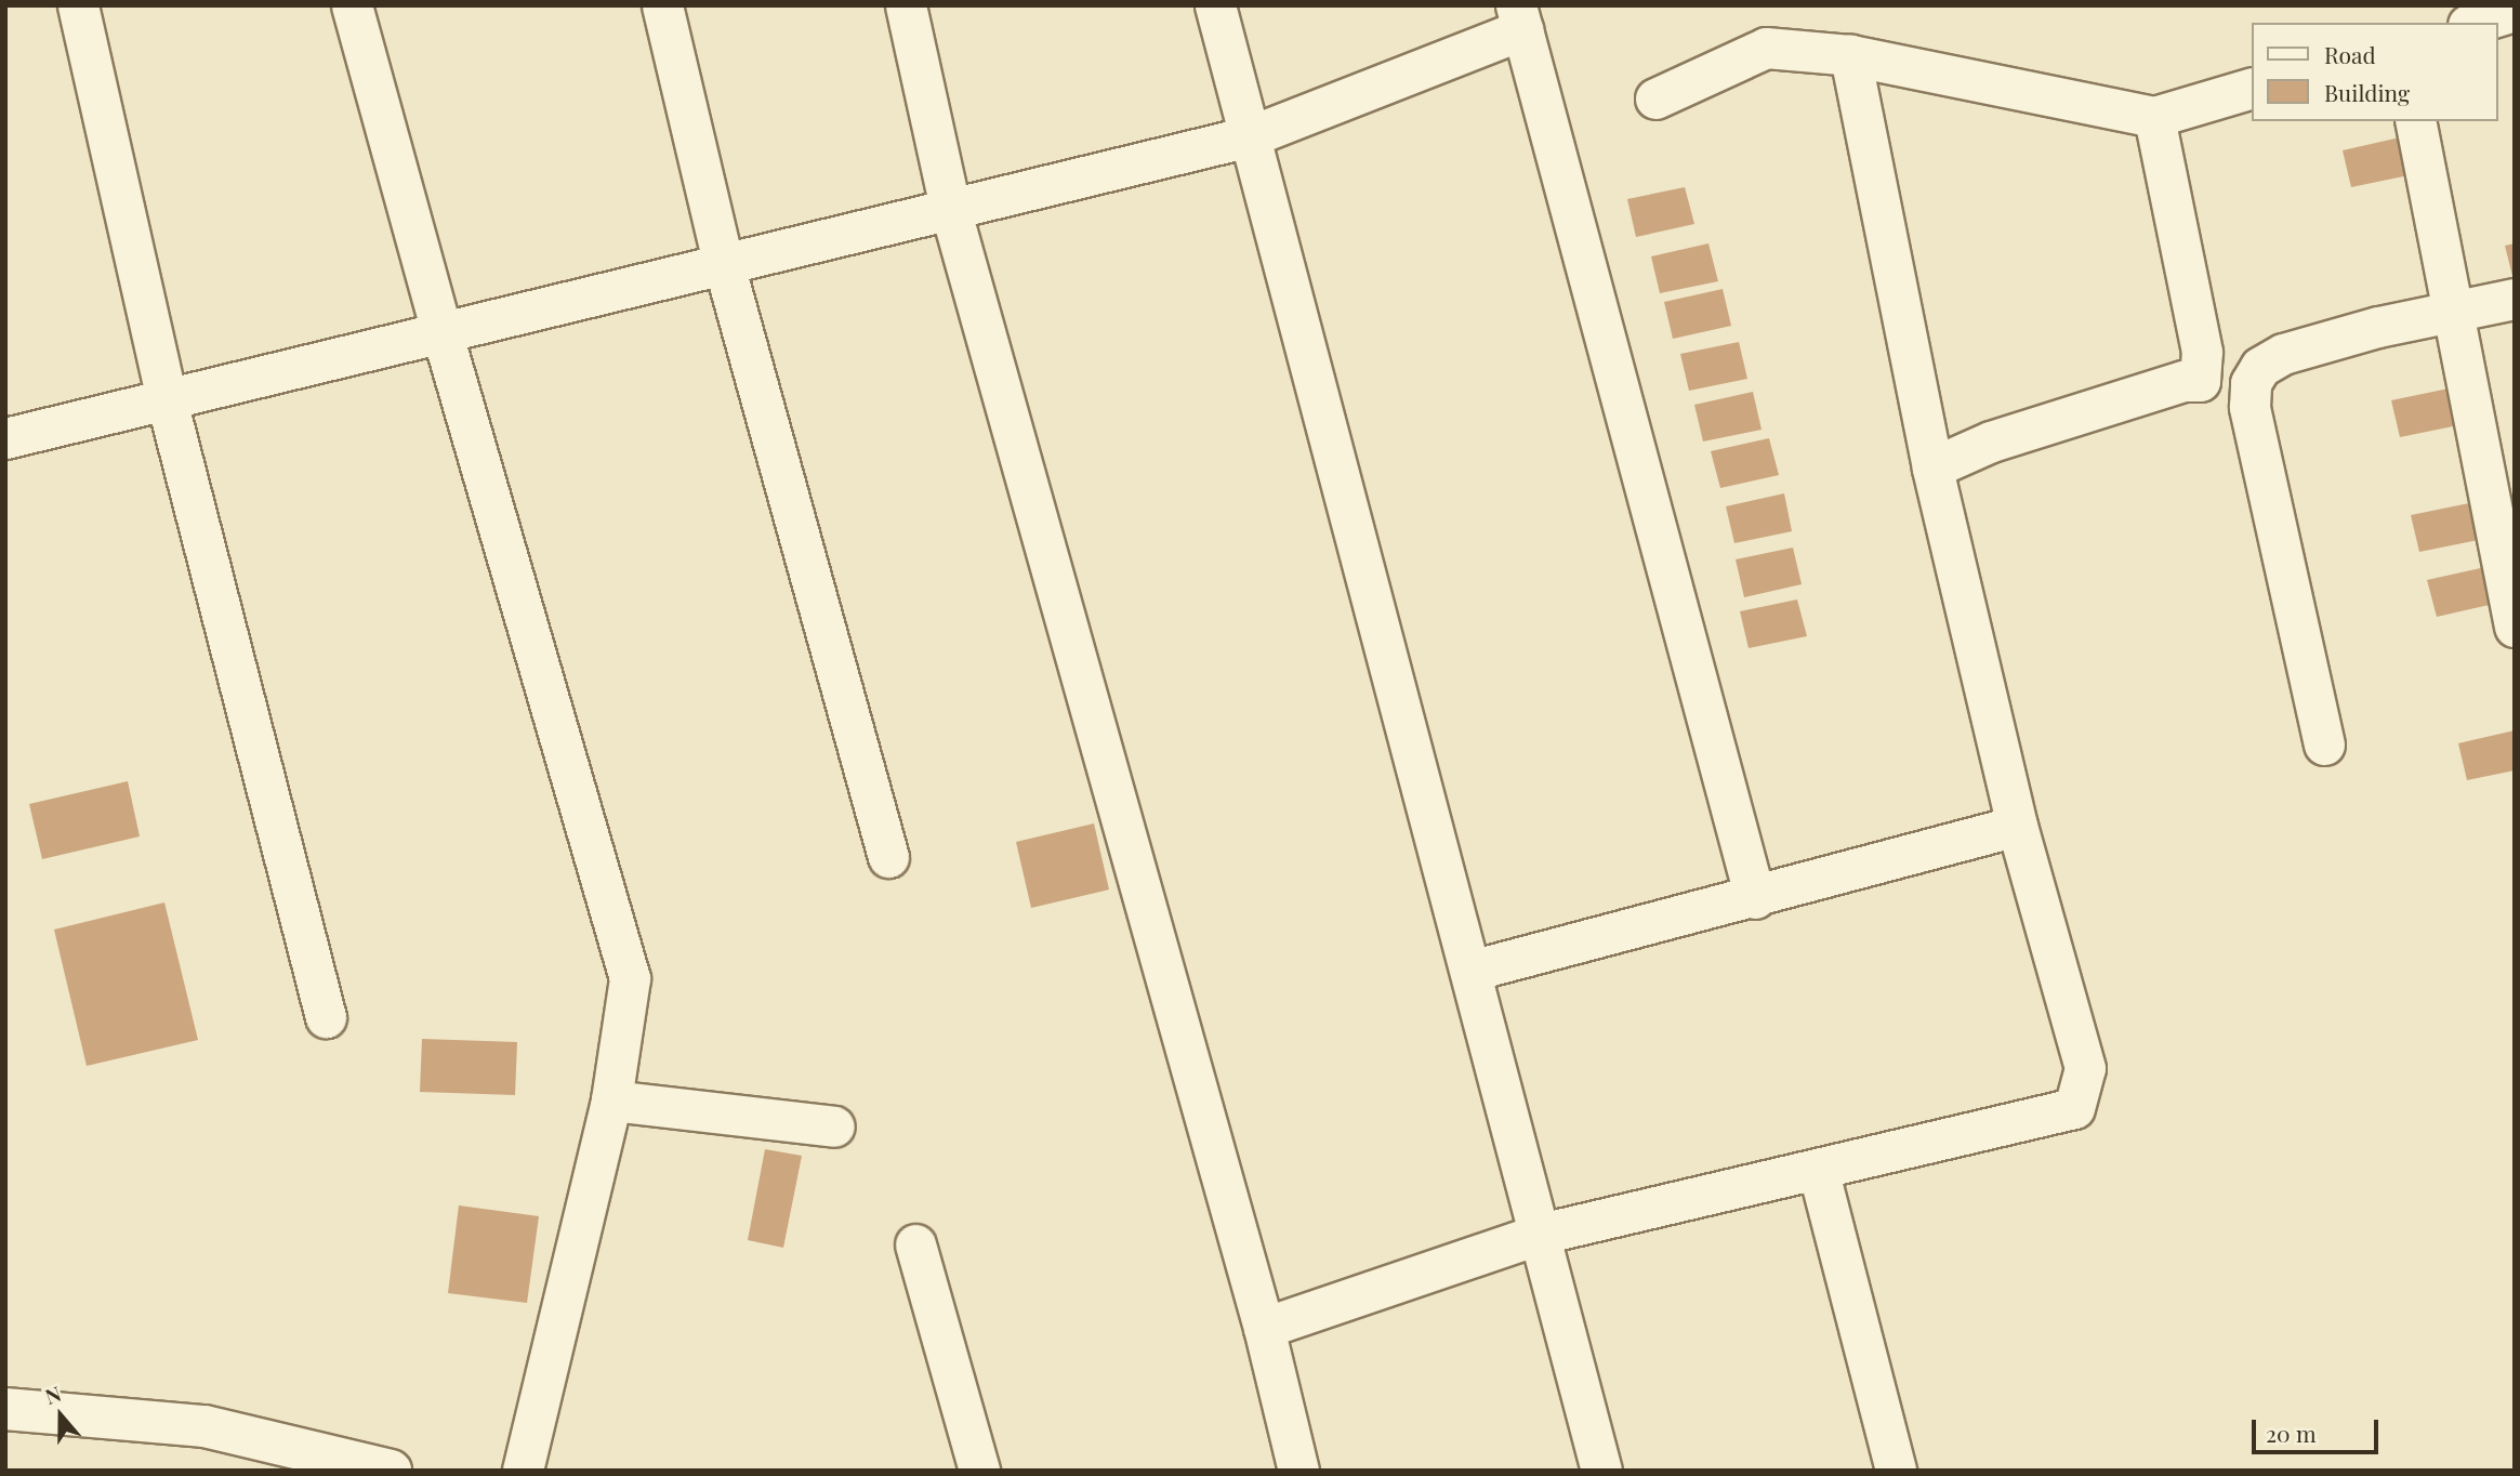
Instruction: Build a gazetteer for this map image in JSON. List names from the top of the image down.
{
  "legend": ["Road", "Building"],
  "scale_bar": "20 m",
  "north": "top"
}
